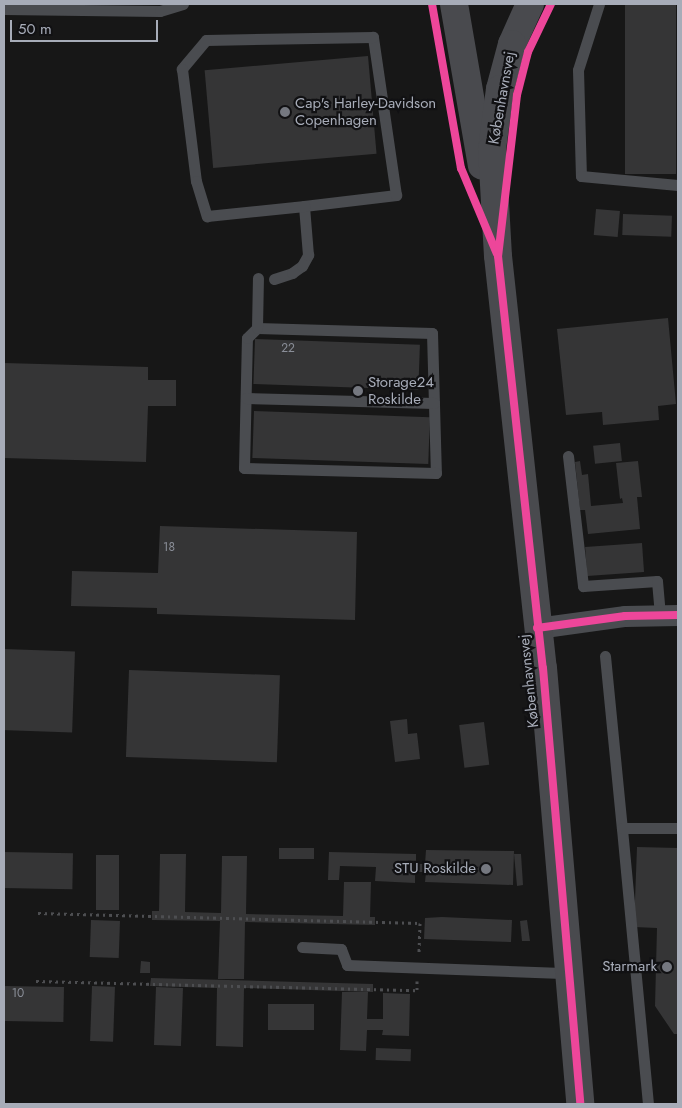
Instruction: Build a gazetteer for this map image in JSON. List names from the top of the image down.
{
  "streets": {
    "main road": ["Københavnsvej"]
  },
  "places": [
    "Cap's Harley-Davidson Copenhagen",
    "Storage24 Roskilde",
    "STU Roskilde",
    "Starmark"
  ],
  "house_numbers": ["22", "18", "10"],
  "scale_bar": "50 m"
}
